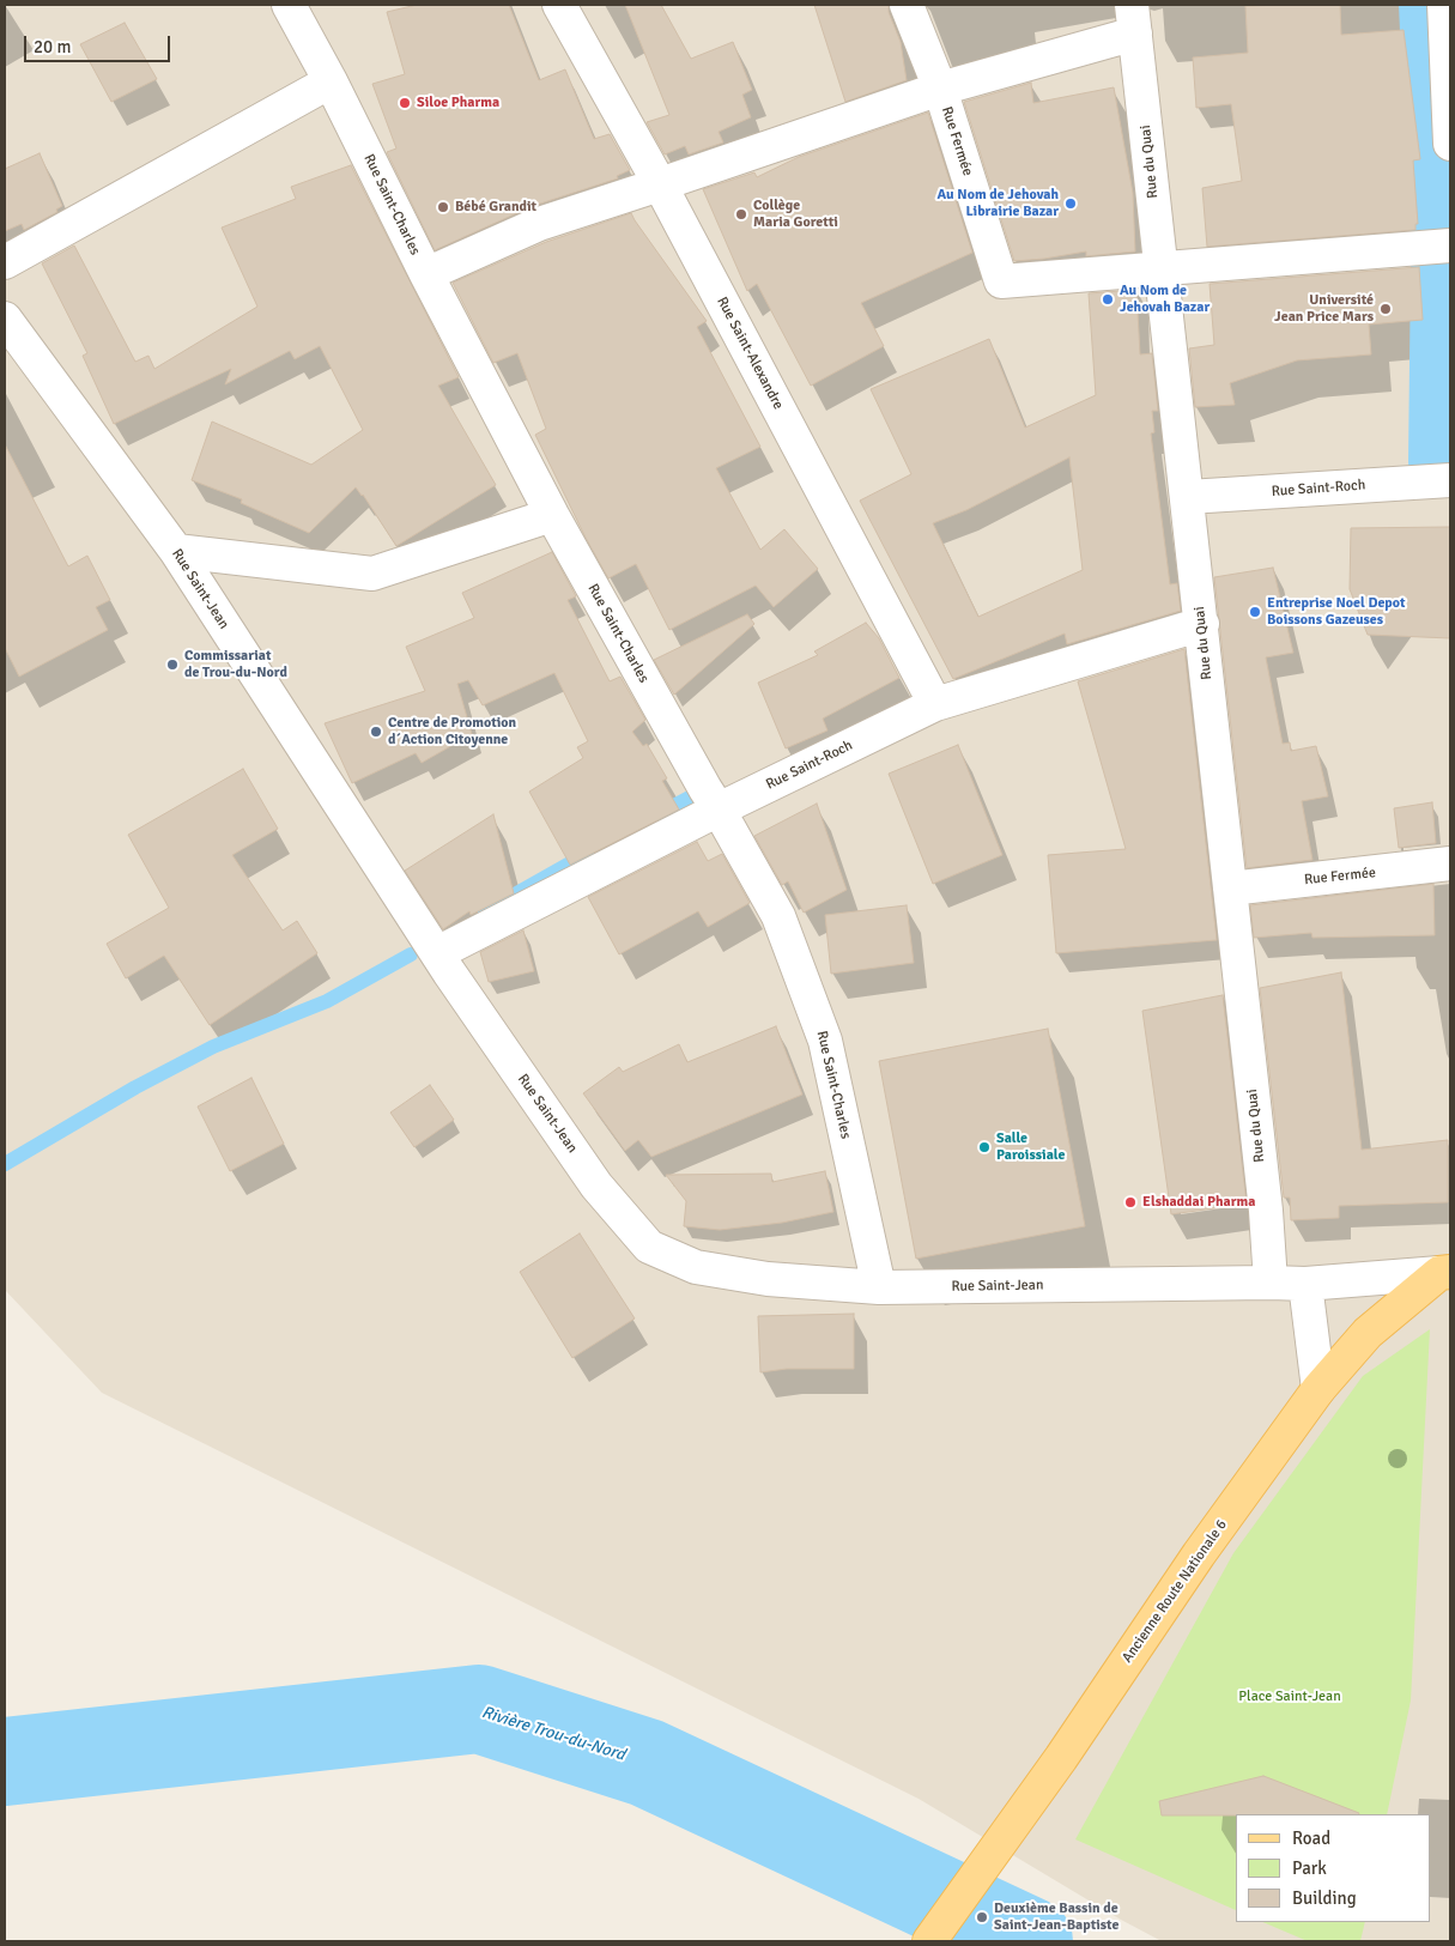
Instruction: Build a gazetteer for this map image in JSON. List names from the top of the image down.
{
  "streets": {
    "main road": ["Ancienne Route Nationale 6"],
    "street": [
      "Rue Fermée",
      "Rue du Quai",
      "Rue Saint-Charles",
      "Rue Saint-Alexandre",
      "Rue Saint-Roch",
      "Rue Saint-Jean"
    ]
  },
  "crossings": [
    ["Rue Fermée", "Rue du Quai"],
    ["Rue du Quai", "Rue Saint-Roch"],
    ["Rue du Quai", "Rue Saint-Jean"],
    ["Rue Saint-Charles", "Rue Saint-Roch"],
    ["Rue Saint-Charles", "Rue Saint-Jean"],
    ["Rue Saint-Alexandre", "Rue Saint-Roch"],
    ["Rue Saint-Roch", "Rue Saint-Jean"],
    ["Rue Saint-Jean", "Ancienne Route Nationale 6"]
  ],
  "water": ["Rivière Trou-du-Nord"],
  "parks": ["Place Saint-Jean"],
  "places": [
    "Siloe Pharma",
    "Au Nom de Jehovah Librairie Bazar",
    "Bébé Grandit",
    "Collège Maria Goretti",
    "Au Nom de Jehovah Bazar",
    "Université Jean Price Mars",
    "Entreprise Noel Depot Boissons Gazeuses",
    "Commissariat de Trou-du-Nord",
    "Centre de Promotion d´Action Citoyenne",
    "Salle Paroissiale",
    "Elshaddai Pharma",
    "Deuxième Bassin de Saint-Jean-Baptiste"
  ],
  "legend": ["Road", "Park", "Building"],
  "scale_bar": "20 m"
}
